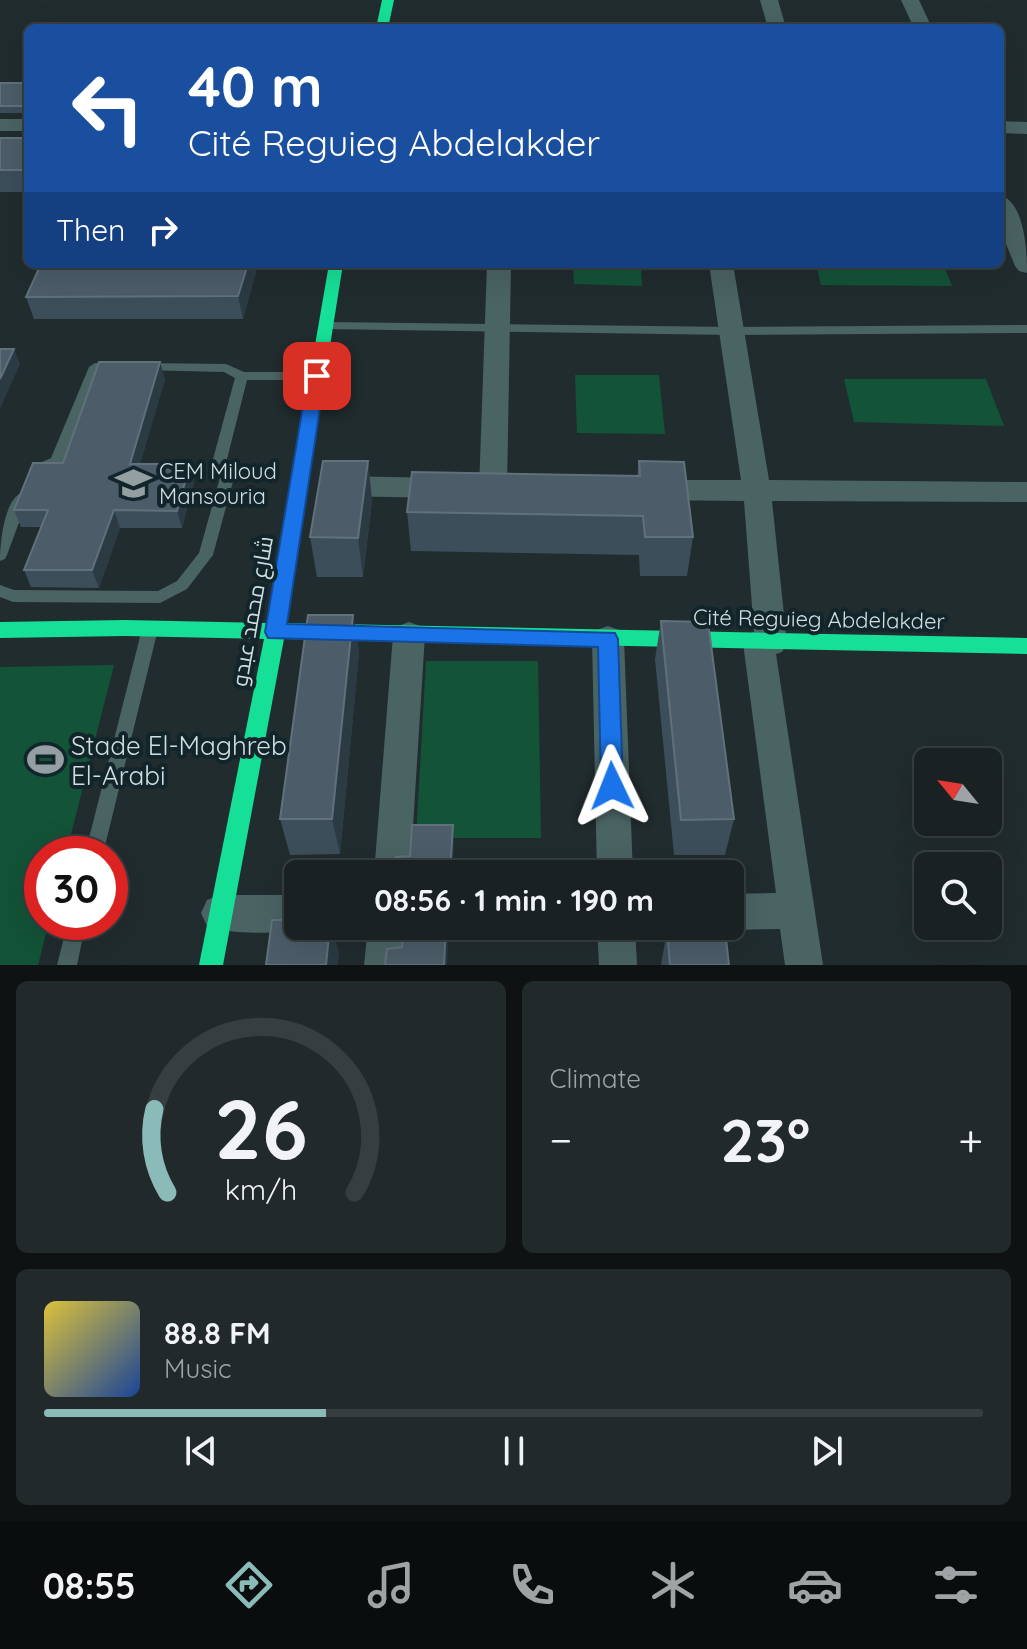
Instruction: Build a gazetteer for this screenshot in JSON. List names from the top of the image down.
{
  "streets": {
    "street": ["شارع محمد عبدو", "Cité Reguieg Abdelakder"]
  },
  "crossings": [
    ["شارع محمد عبدو", "Cité Reguieg Abdelakder"]
  ],
  "places": {
    "school or university": ["CEM Miloud Mansouria"],
    "sports": ["Stade El-Maghreb El-Arabi"]
  },
  "north": "top left",
  "page": {
    "turn": ["40 m", "Cité Reguieg Abdelakder"],
    "then": "Then",
    "limit": "30",
    "trip": "08:56 · 1 min · 190 m",
    "tile": "Climate",
    "heat": ["−", "23°", "+"],
    "song": ["88.8 FM", "Music"],
    "tabs": "08:55",
    "gauge": ["26", "km/h"]
  }
}
